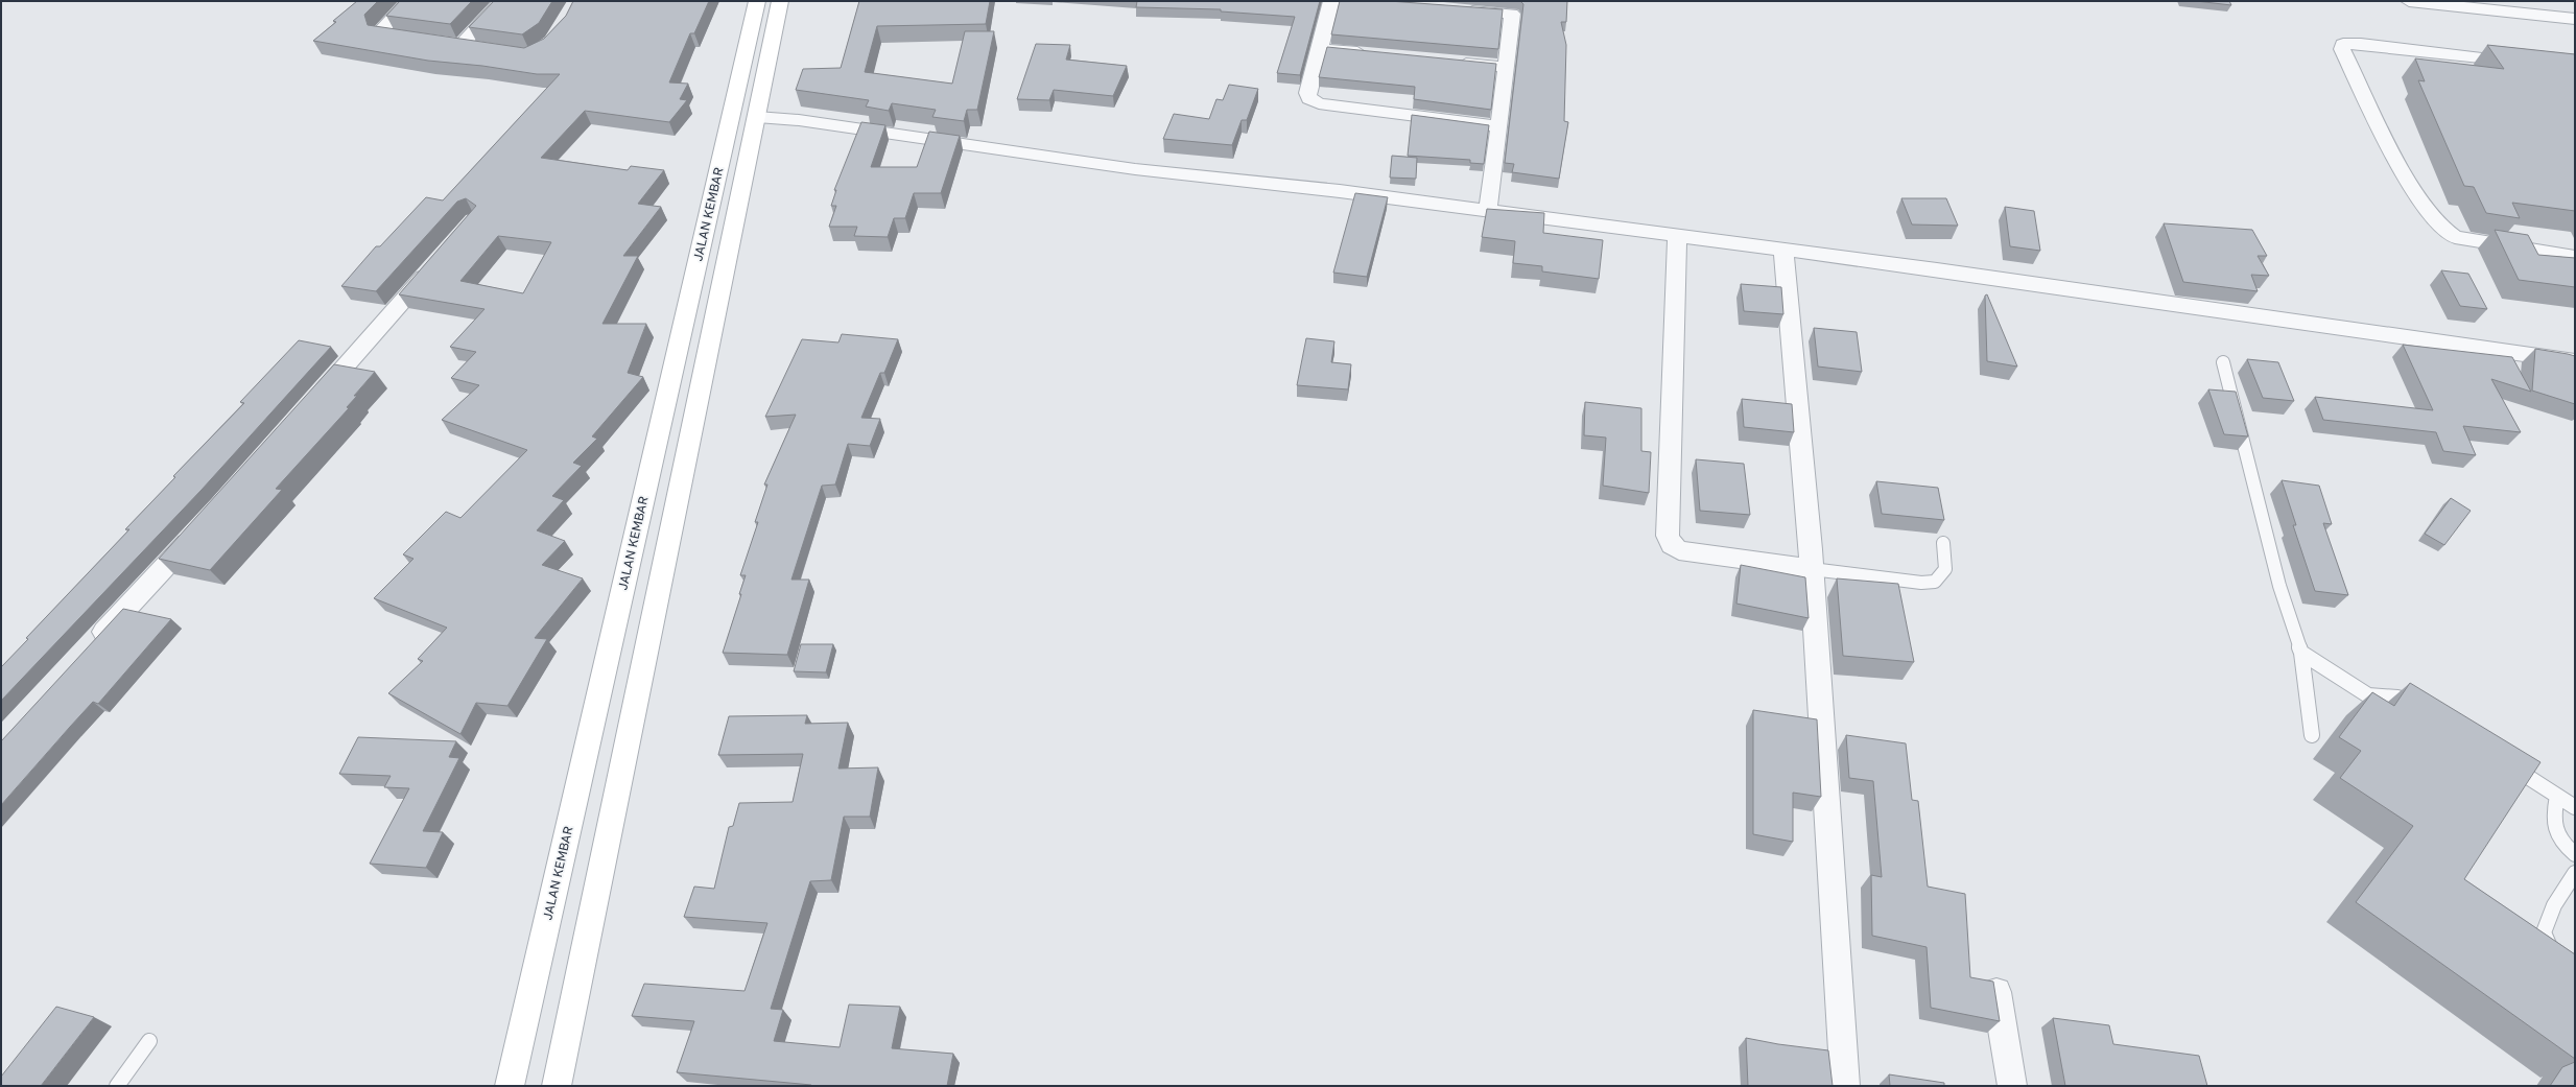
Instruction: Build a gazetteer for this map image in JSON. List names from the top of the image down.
{
  "streets": {
    "main road": ["JALAN KEMBAR"]
  }
}
